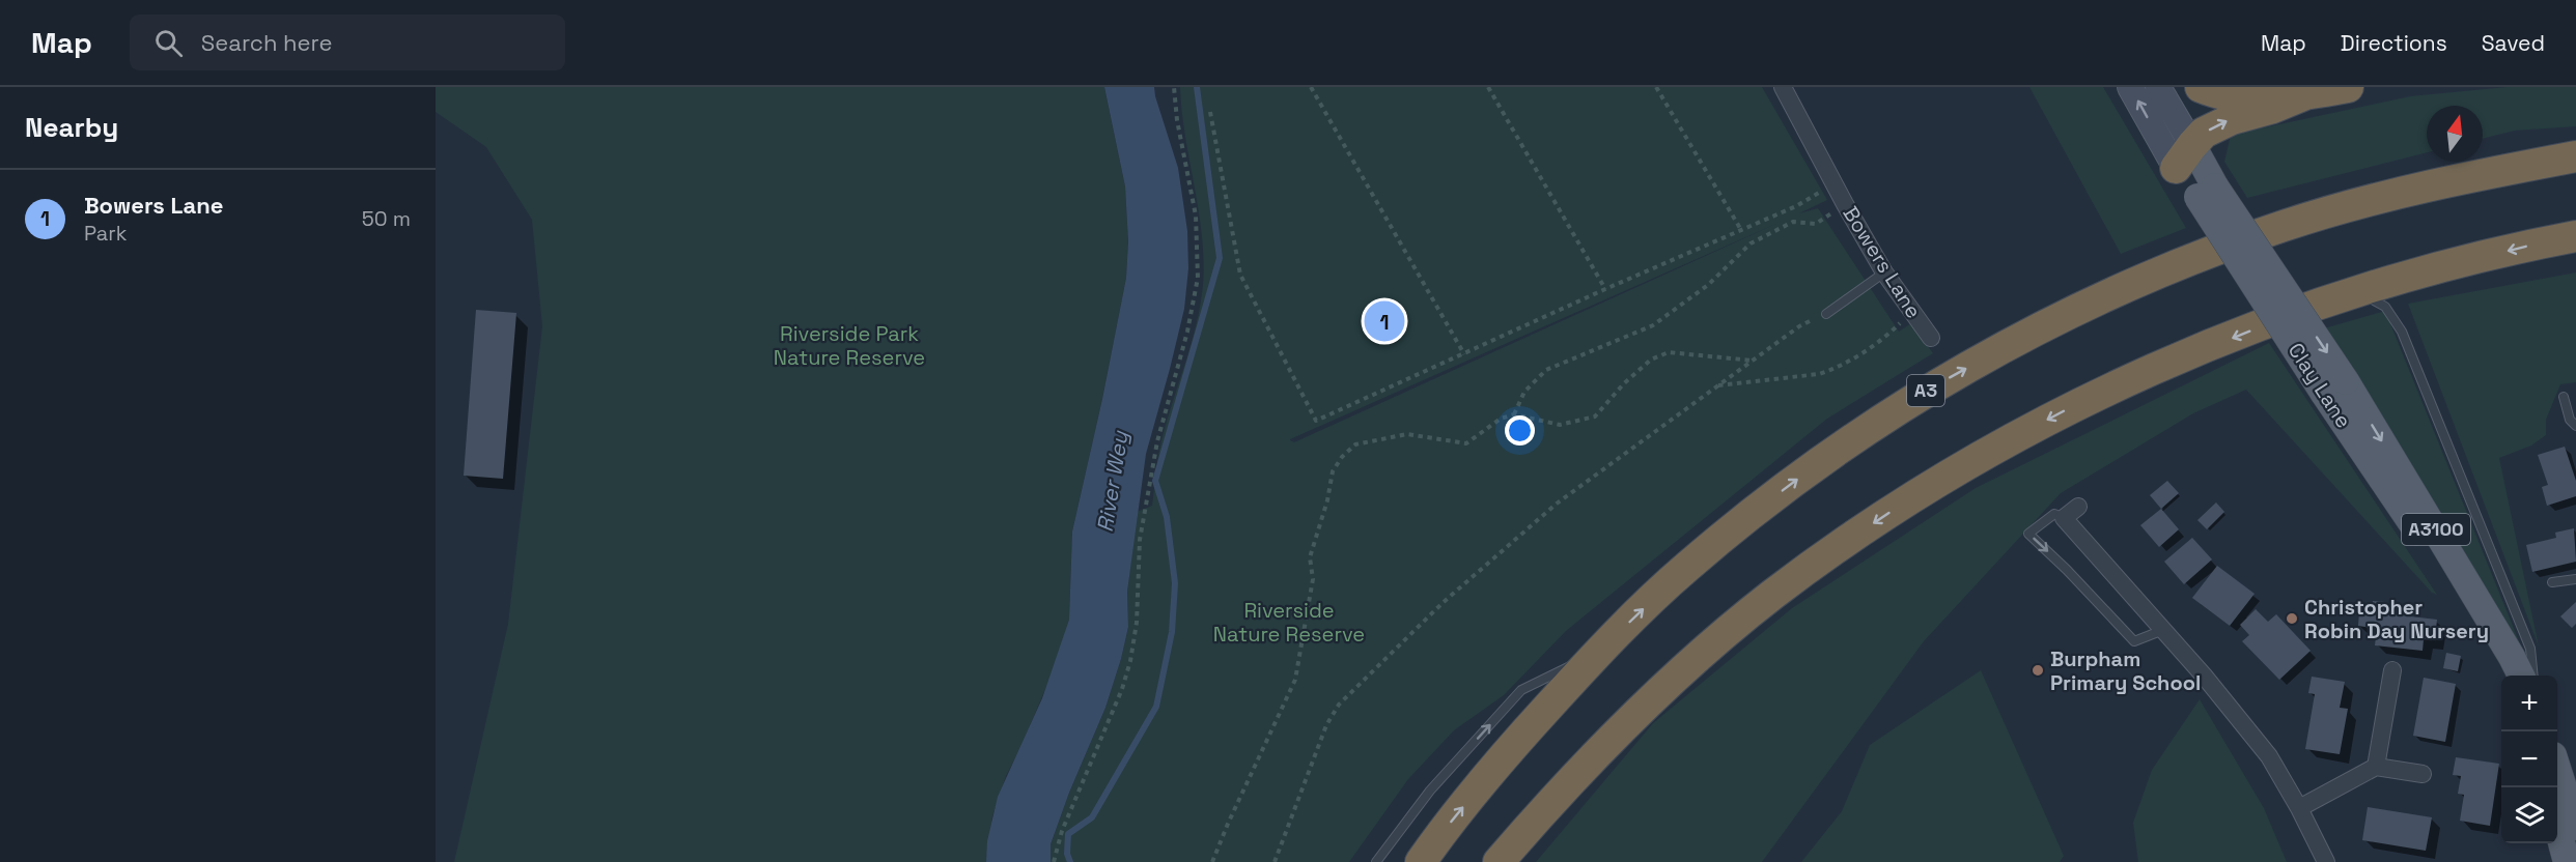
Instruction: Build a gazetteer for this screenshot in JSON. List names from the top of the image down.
{
  "streets": {
    "highway": ["A3"],
    "main road": ["Clay Lane", "A3100"],
    "street": ["Bowers Lane"]
  },
  "water": ["River Wey"],
  "parks": ["Riverside Park Nature Reserve", "Riverside Nature Reserve"],
  "places": ["Christopher Robin Day Nursery", "Burpham Primary School"],
  "north": "top",
  "page": {
    "header": "Map",
    "search": "Search here",
    "nav": ["Map", "Directions", "Saved"],
    "heading": "Nearby",
    "list": [
      {
        "mark": "1",
        "name": "Bowers Lane",
        "note": "Park",
        "value": "50 m"
      }
    ],
    "pins": "1",
    "map_buttons": ["+", "−"]
  }
}
